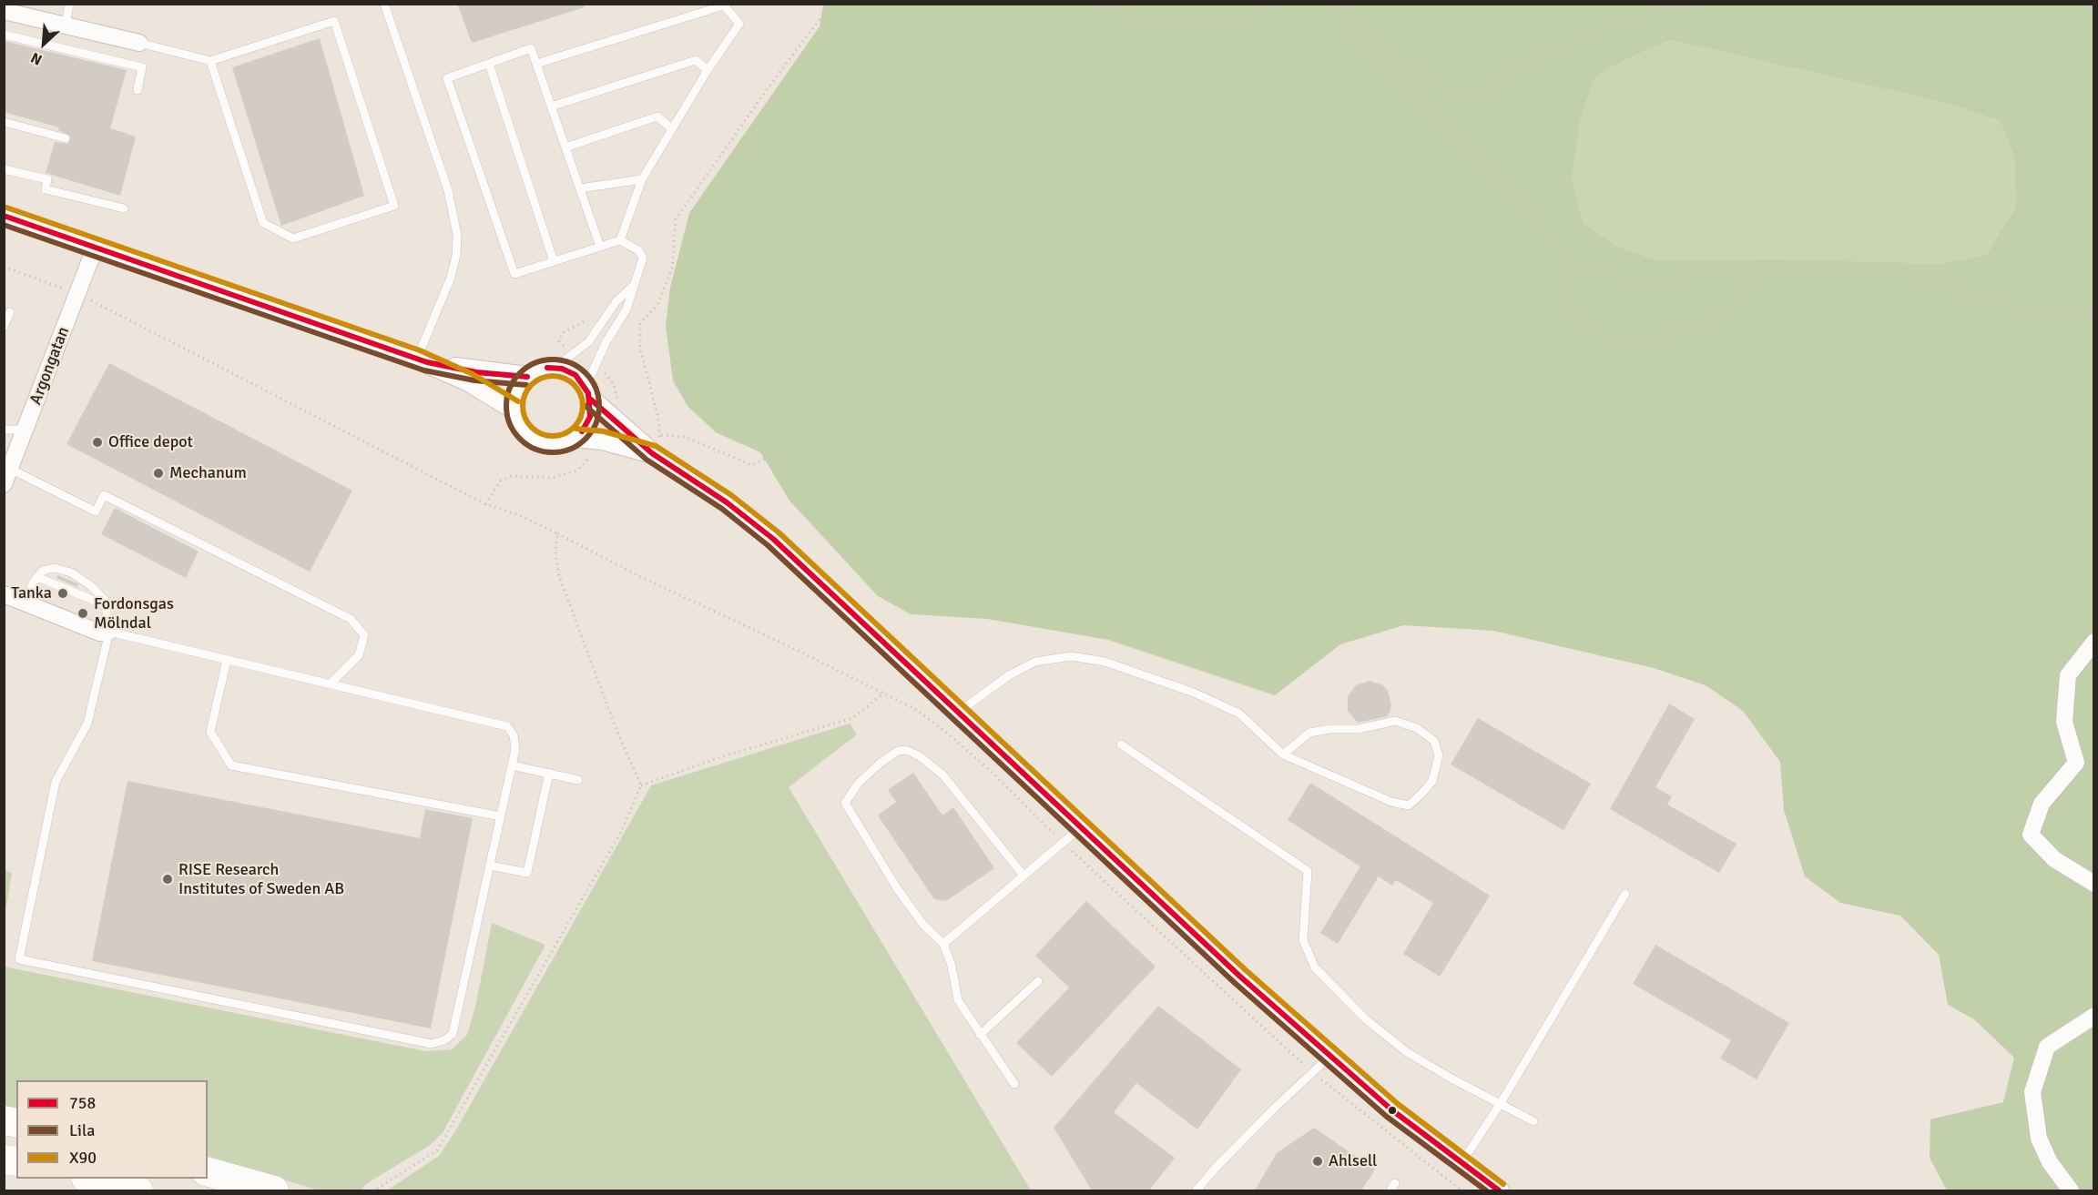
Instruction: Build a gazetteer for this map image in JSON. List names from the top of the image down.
{
  "streets": {
    "street": ["Argongatan"]
  },
  "places": [
    "Office depot",
    "Mechanum",
    "Tanka",
    "Fordonsgas Mölndal",
    "RISE Research Institutes of Sweden AB",
    "Ahlsell"
  ],
  "lines": ["transit line X90", "transit line 758", "transit line Lila"],
  "legend": ["758", "Lila", "X90"],
  "north": "bottom left"
}
